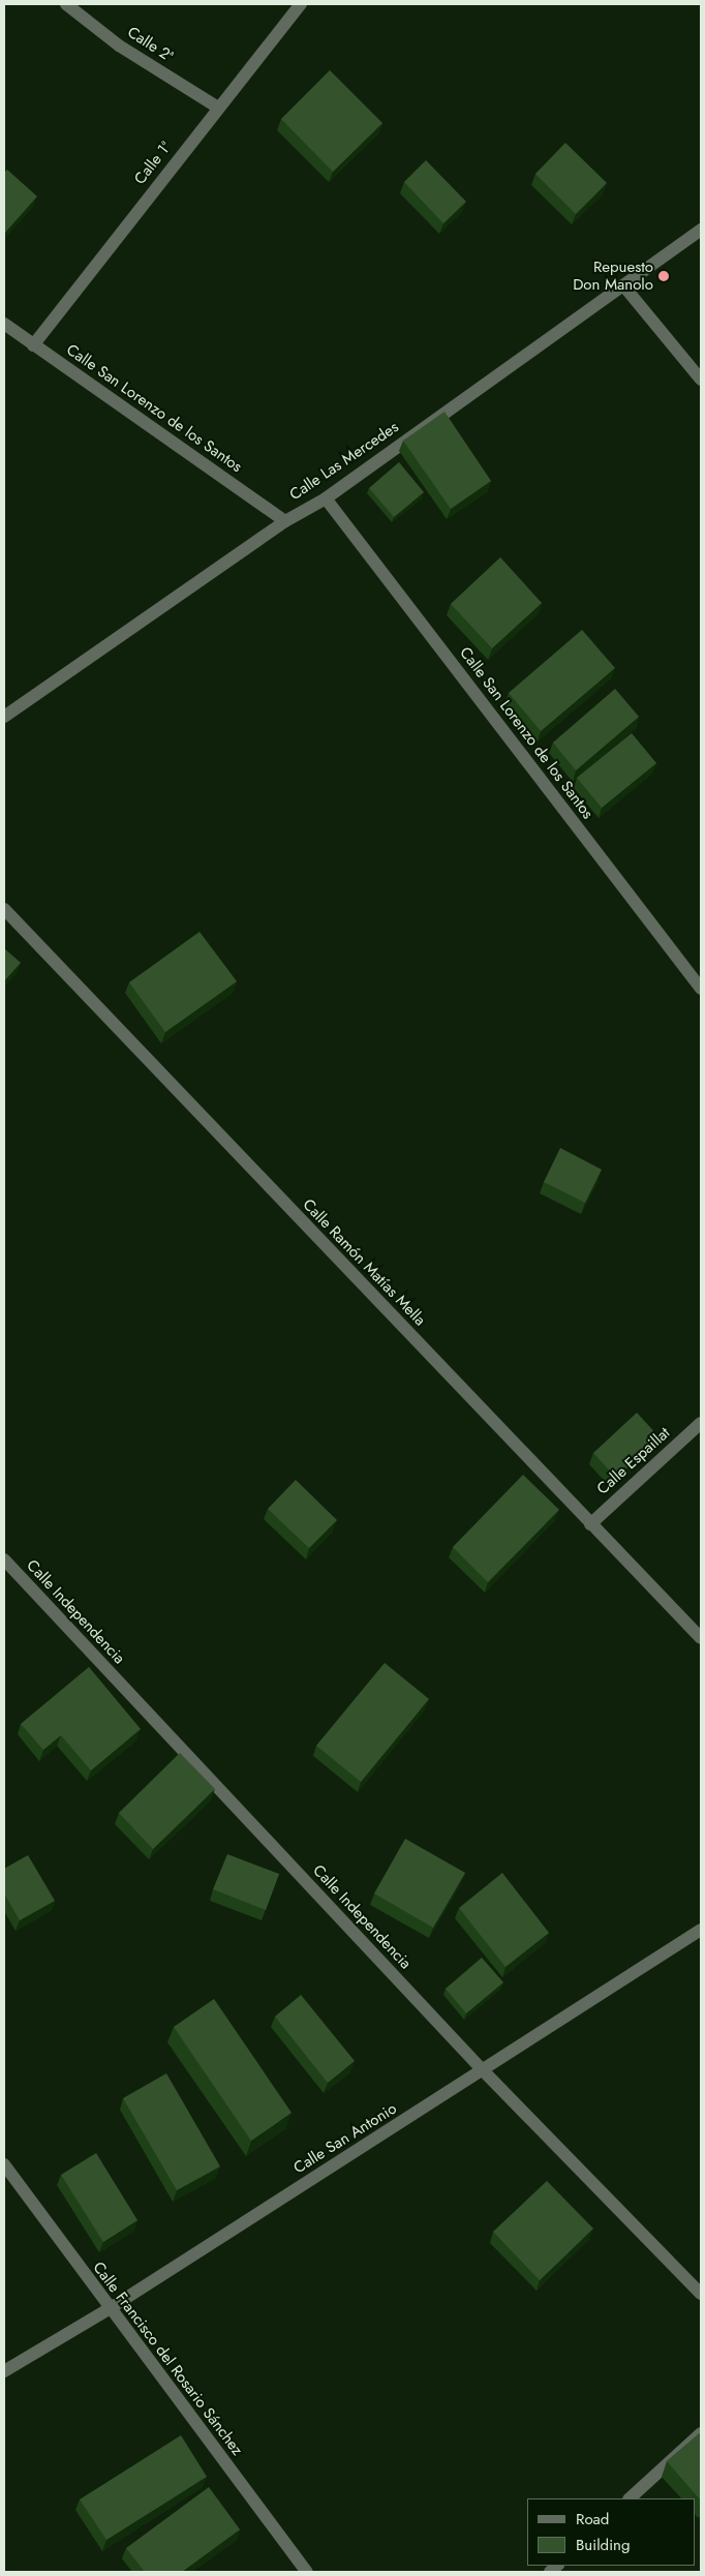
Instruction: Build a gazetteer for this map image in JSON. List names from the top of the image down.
{
  "streets": {
    "street": [
      "Calle 2ª",
      "Calle 1ª",
      "Calle San Lorenzo de los Santos",
      "Calle Las Mercedes",
      "Calle Ramón Matías Mella",
      "Calle Espaillat",
      "Calle Independencia",
      "Calle San Antonio",
      "Calle Francisco del Rosario Sánchez"
    ]
  },
  "crossings": [
    ["Calle 2ª", "Calle 1ª"],
    ["Calle 1ª", "Calle San Lorenzo de los Santos"],
    ["Calle San Lorenzo de los Santos", "Calle Las Mercedes"],
    ["Calle Ramón Matías Mella", "Calle Espaillat"],
    ["Calle Independencia", "Calle San Antonio"],
    ["Calle San Antonio", "Calle Francisco del Rosario Sánchez"]
  ],
  "places": ["Repuesto Don Manolo"],
  "legend": ["Road", "Building"]
}
